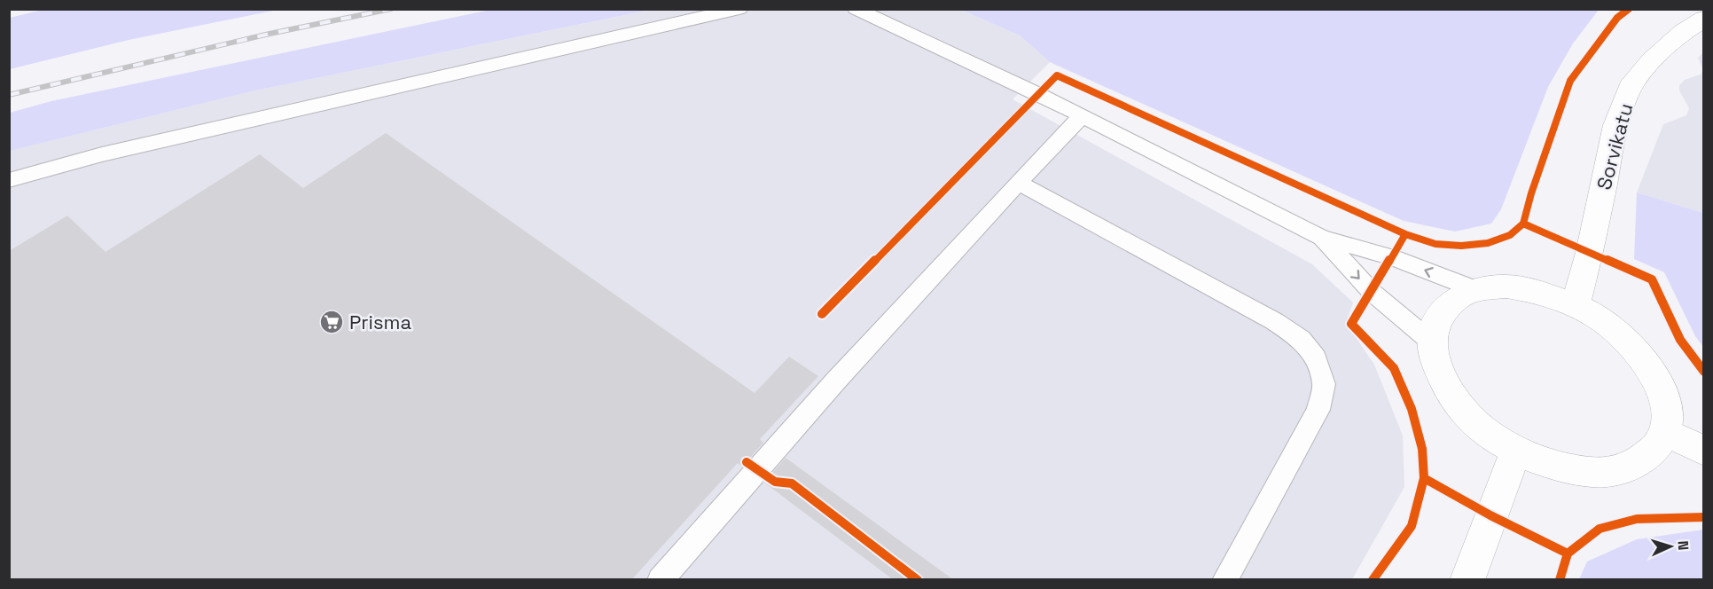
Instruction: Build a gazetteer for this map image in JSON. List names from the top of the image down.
{
  "streets": {
    "street": ["Sorvikatu"]
  },
  "places": {
    "supermarket": ["Prisma"]
  },
  "north": "right"
}
